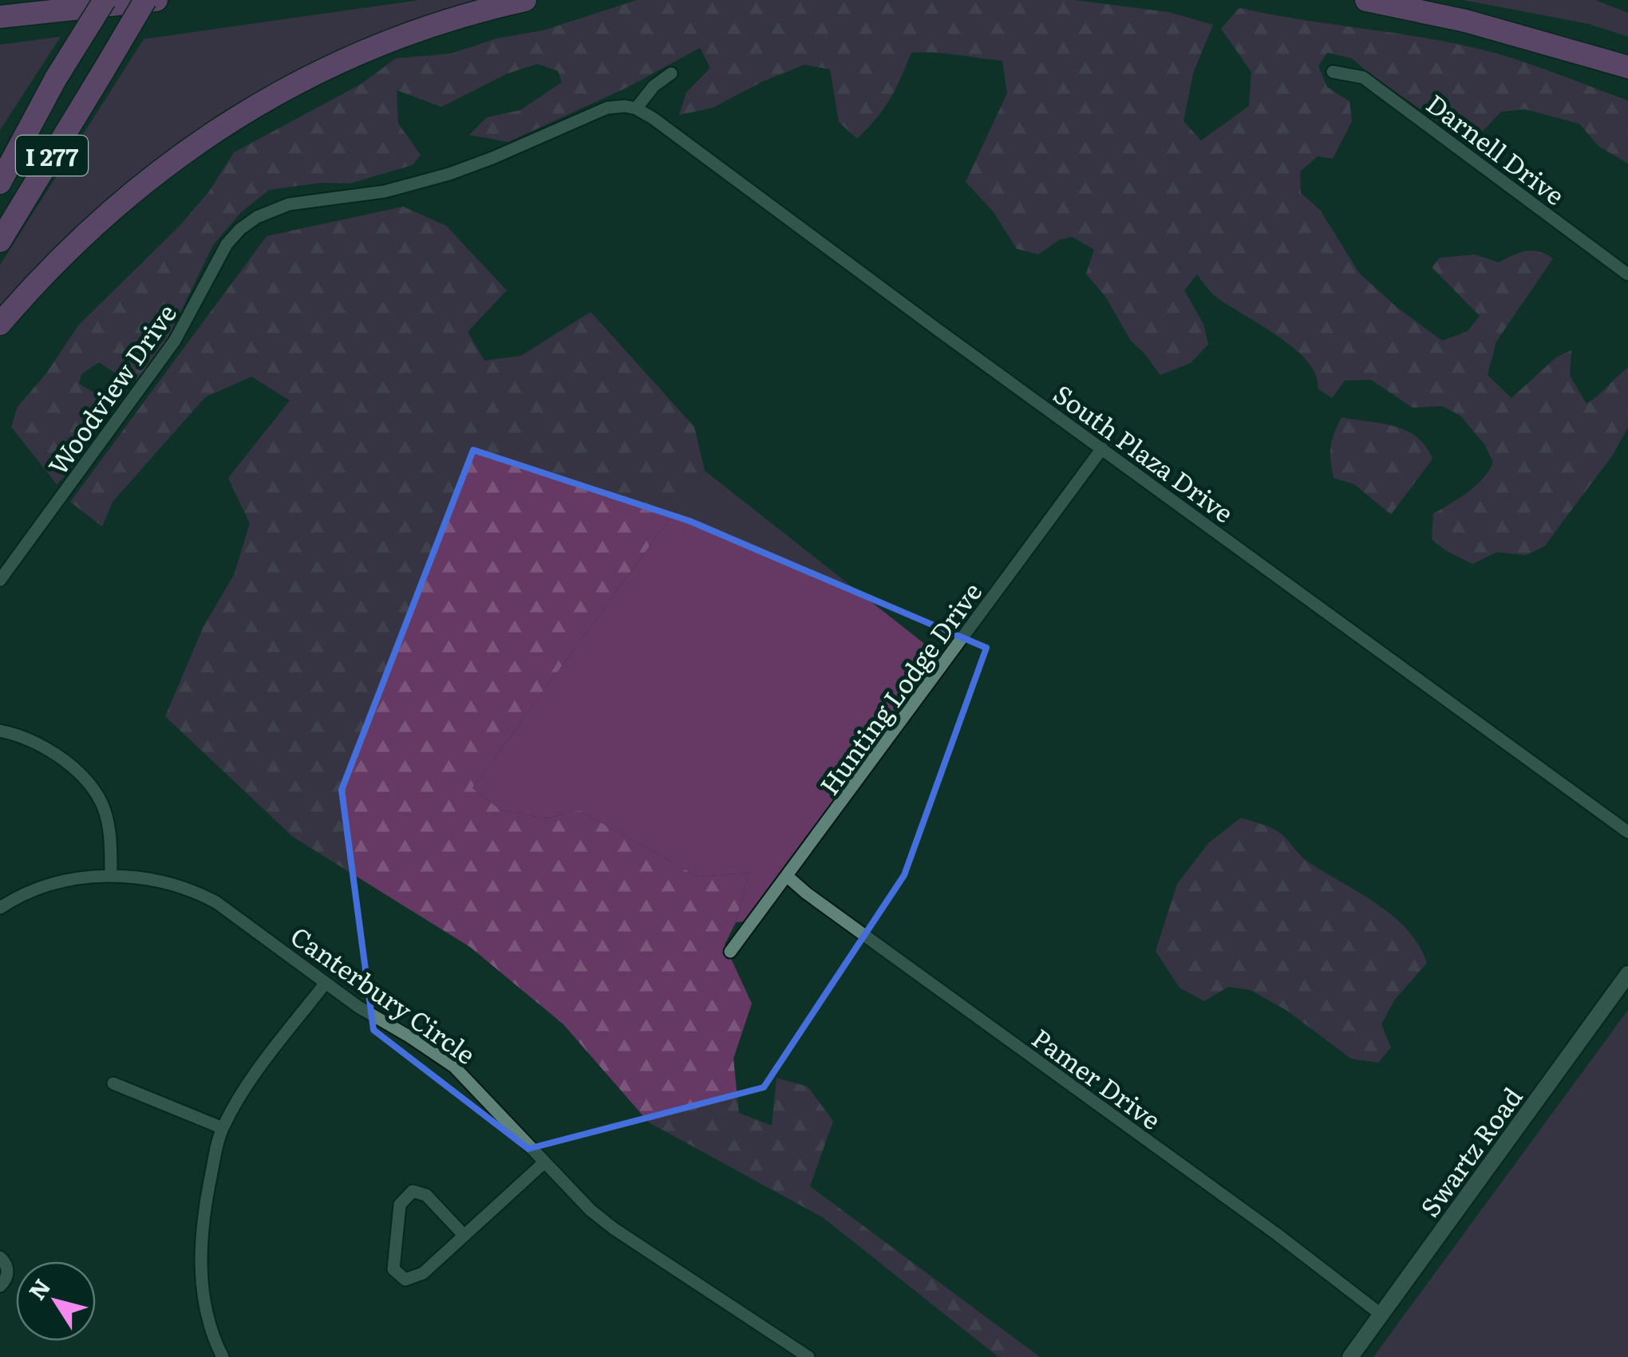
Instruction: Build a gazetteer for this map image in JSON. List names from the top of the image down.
{
  "streets": {
    "highway": ["I 277"],
    "street": [
      "Darnell Drive",
      "Woodview Drive",
      "South Plaza Drive",
      "Hunting Lodge Drive",
      "Canterbury Circle",
      "Pamer Drive",
      "Swartz Road"
    ]
  },
  "crossings": [
    ["Woodview Drive", "South Plaza Drive"],
    ["South Plaza Drive", "Hunting Lodge Drive"],
    ["Hunting Lodge Drive", "Pamer Drive"],
    ["Pamer Drive", "Swartz Road"]
  ],
  "north": "top left"
}
